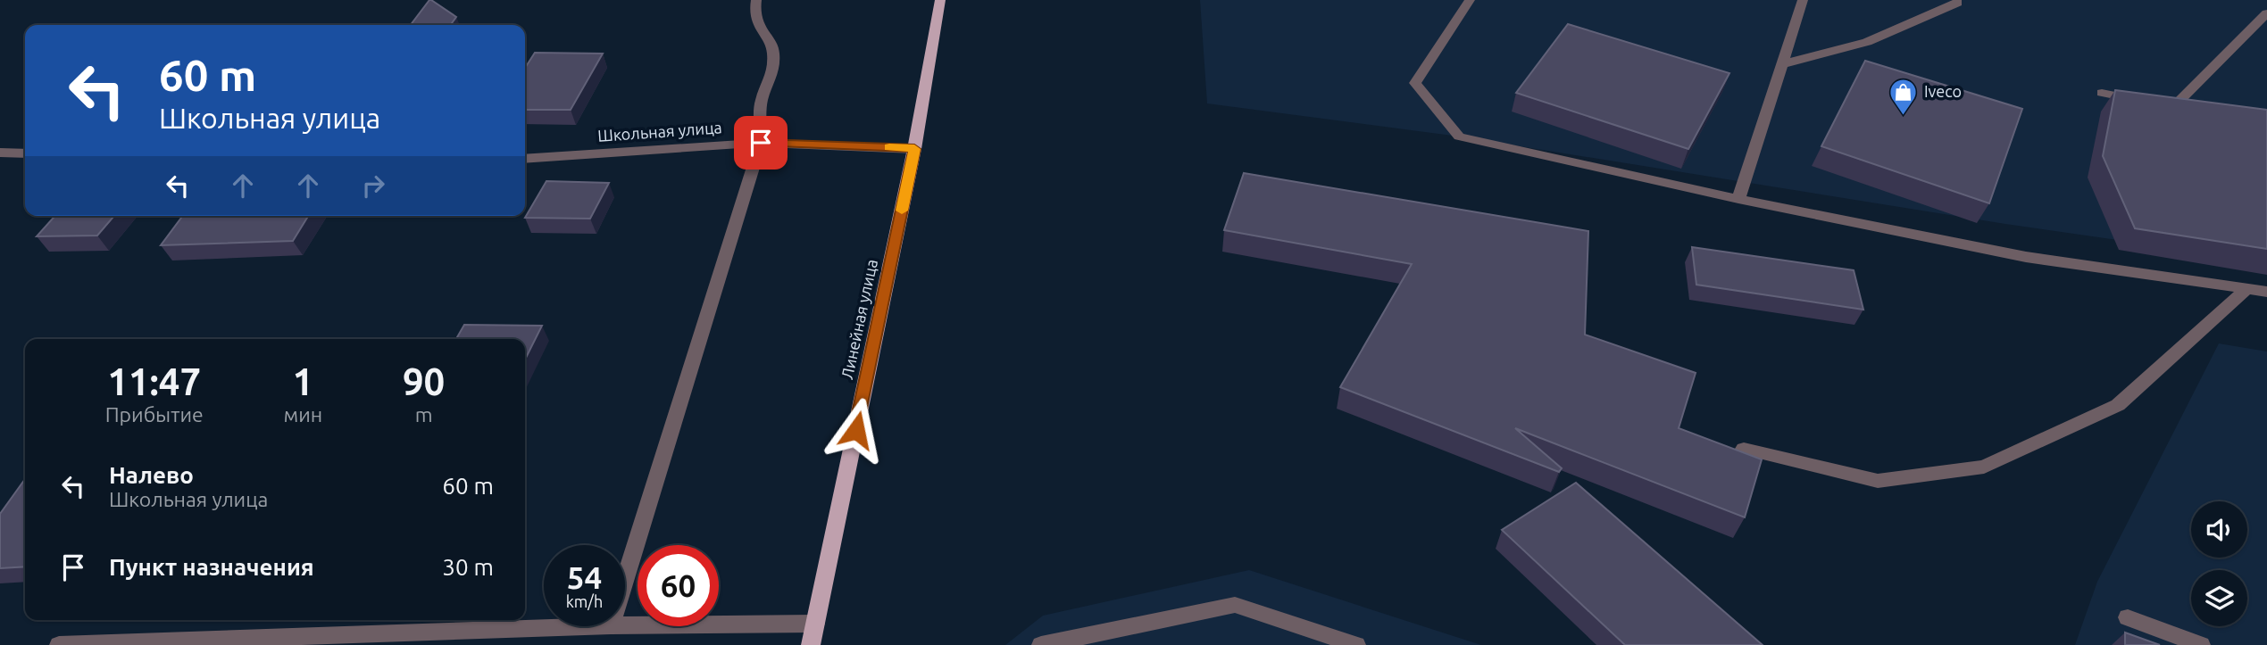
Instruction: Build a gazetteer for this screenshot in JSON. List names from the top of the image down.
{
  "streets": {
    "main road": ["Линейная улица"],
    "street": ["Школьная улица"]
  },
  "crossings": [
    ["Школьная улица", "Линейная улица"]
  ],
  "places": {
    "shop": ["Iveco"]
  },
  "page": {
    "turn": ["60 m", "Школьная улица"],
    "eta": [
      "11:47",
      "Прибытие",
      "1",
      "мин",
      "90",
      "m"
    ],
    "list": [
      {
        "name": "Налево",
        "note": "Школьная улица",
        "value": "60 m"
      },
      {
        "name": "Пункт назначения",
        "value": "30 m"
      }
    ],
    "speed": "54 km/h",
    "limit": "60"
  }
}
